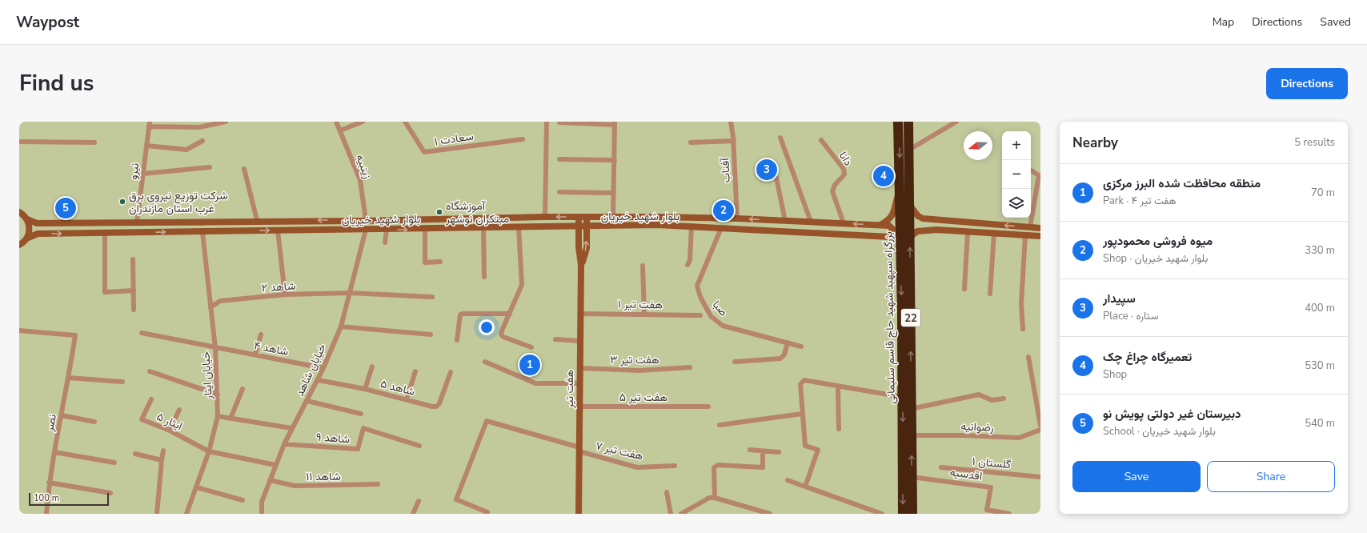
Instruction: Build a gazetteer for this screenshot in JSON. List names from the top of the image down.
{
  "streets": {
    "highway": ["بزرگراه سپهبد شهید حاج قاسم سلیمانی", "22"],
    "main road": ["بلوار شهید خیریان", "هفت تیر"],
    "street": [
      "سعادت ۱",
      "دانا",
      "زینبیه",
      "آفتاب",
      "نیرو",
      "شاهد ۲",
      "هفت تیر ۱",
      "صبا",
      "شاهد ۴",
      "هفت تیر ۳",
      "خیابان شاهد",
      "خیابان ایثار",
      "شاهد ۵",
      "هفت تیر ۵",
      "ایثار ۵",
      "نصر",
      "رضوانیه",
      "شاهد ۹",
      "هفت تیر ۷",
      "گلستان ۱",
      "اقدسیه",
      "شاهد ۱۱"
    ]
  },
  "crossings": [
    ["دانا", "بلوار شهید خیریان"],
    ["زینبیه", "بلوار شهید خیریان"],
    ["آفتاب", "بلوار شهید خیریان"],
    ["نیرو", "بلوار شهید خیریان"],
    ["بلوار شهید خیریان", "صبا"],
    ["بلوار شهید خیریان", "خیابان شاهد"],
    ["بلوار شهید خیریان", "خیابان ایثار"],
    ["بلوار شهید خیریان", "هفت تیر"],
    ["شاهد ۲", "خیابان شاهد"],
    ["شاهد ۲", "خیابان ایثار"],
    ["هفت تیر ۱", "هفت تیر"],
    ["بزرگراه سپهبد شهید حاج قاسم سلیمانی", "رضوانیه"],
    ["بزرگراه سپهبد شهید حاج قاسم سلیمانی", "اقدسیه"],
    ["شاهد ۴", "خیابان شاهد"],
    ["شاهد ۴", "خیابان ایثار"],
    ["هفت تیر ۳", "هفت تیر"],
    ["خیابان شاهد", "شاهد ۵"],
    ["خیابان شاهد", "ایثار ۵"],
    ["خیابان شاهد", "شاهد ۹"],
    ["خیابان شاهد", "شاهد ۱۱"],
    ["خیابان ایثار", "ایثار ۵"],
    ["هفت تیر", "هفت تیر ۵"],
    ["هفت تیر", "هفت تیر ۷"]
  ],
  "places": ["شرکت توزیع نیروی برق غرب استان مازندران", "آموزشگاه مبتکران نوشهر"],
  "scale_bar": "100 m",
  "north": "left",
  "page": {
    "header": "Waypost",
    "nav": ["Map", "Directions", "Saved"],
    "title": "Find us",
    "buttons": [
      "Directions",
      ["Save", "Share"]
    ],
    "heading": ["Nearby", "5 results"],
    "map_buttons": ["+", "−"],
    "pins": [
      "3",
      "4",
      "5",
      "2",
      "1"
    ],
    "list": [
      {
        "mark": "1",
        "name": "منطقه محافظت شده البرز مرکزی",
        "note": "Park · هفت تیر ۴",
        "value": "70 m"
      },
      {
        "mark": "2",
        "name": "میوه فروشی محمودپور",
        "note": "Shop · بلوار شهید خیریان",
        "value": "330 m"
      },
      {
        "mark": "3",
        "name": "سپیدار",
        "note": "Place · ستاره",
        "value": "400 m"
      },
      {
        "mark": "4",
        "name": "تعمیرگاه چراغ چک",
        "note": "Shop",
        "value": "530 m"
      },
      {
        "mark": "5",
        "name": "دبیرستان غیر دولتی پویش نو",
        "note": "School · بلوار شهید خیریان",
        "value": "540 m"
      }
    ],
    "scale": "100 m"
  }
}
